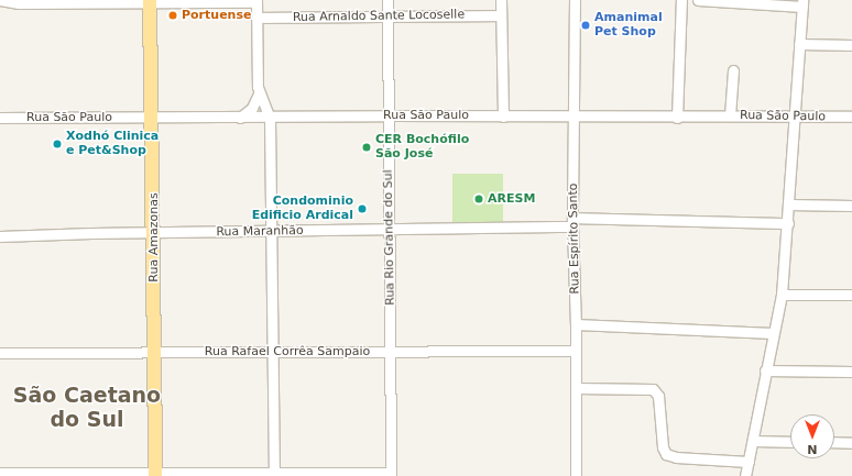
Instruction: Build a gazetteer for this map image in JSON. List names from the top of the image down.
{
  "streets": {
    "main road": ["Rua Amazonas"],
    "street": [
      "Rua Arnaldo Sante Locoselle",
      "Rua São Paulo",
      "Rua Maranhão",
      "Rua Rio Grande do Sul",
      "Rua Espírito Santo",
      "Rua Rafael Corrêa Sampaio"
    ]
  },
  "crossings": [
    ["Rua Arnaldo Sante Locoselle", "Rua Rio Grande do Sul"],
    ["Rua São Paulo", "Rua Amazonas"],
    ["Rua São Paulo", "Rua Rio Grande do Sul"],
    ["Rua São Paulo", "Rua Espírito Santo"],
    ["Rua Maranhão", "Rua Amazonas"],
    ["Rua Maranhão", "Rua Rio Grande do Sul"],
    ["Rua Maranhão", "Rua Espírito Santo"],
    ["Rua Amazonas", "Rua Rafael Corrêa Sampaio"],
    ["Rua Rio Grande do Sul", "Rua Rafael Corrêa Sampaio"],
    ["Rua Espírito Santo", "Rua Rafael Corrêa Sampaio"]
  ],
  "districts": ["São Caetano do Sul"],
  "places": [
    "Portuense",
    "Amanimal Pet Shop",
    "Xodhó Clinica e Pet&Shop",
    "CER Bochófilo São José",
    "ARESM",
    "Condominio Edificio Ardical"
  ],
  "north": "bottom"
}
